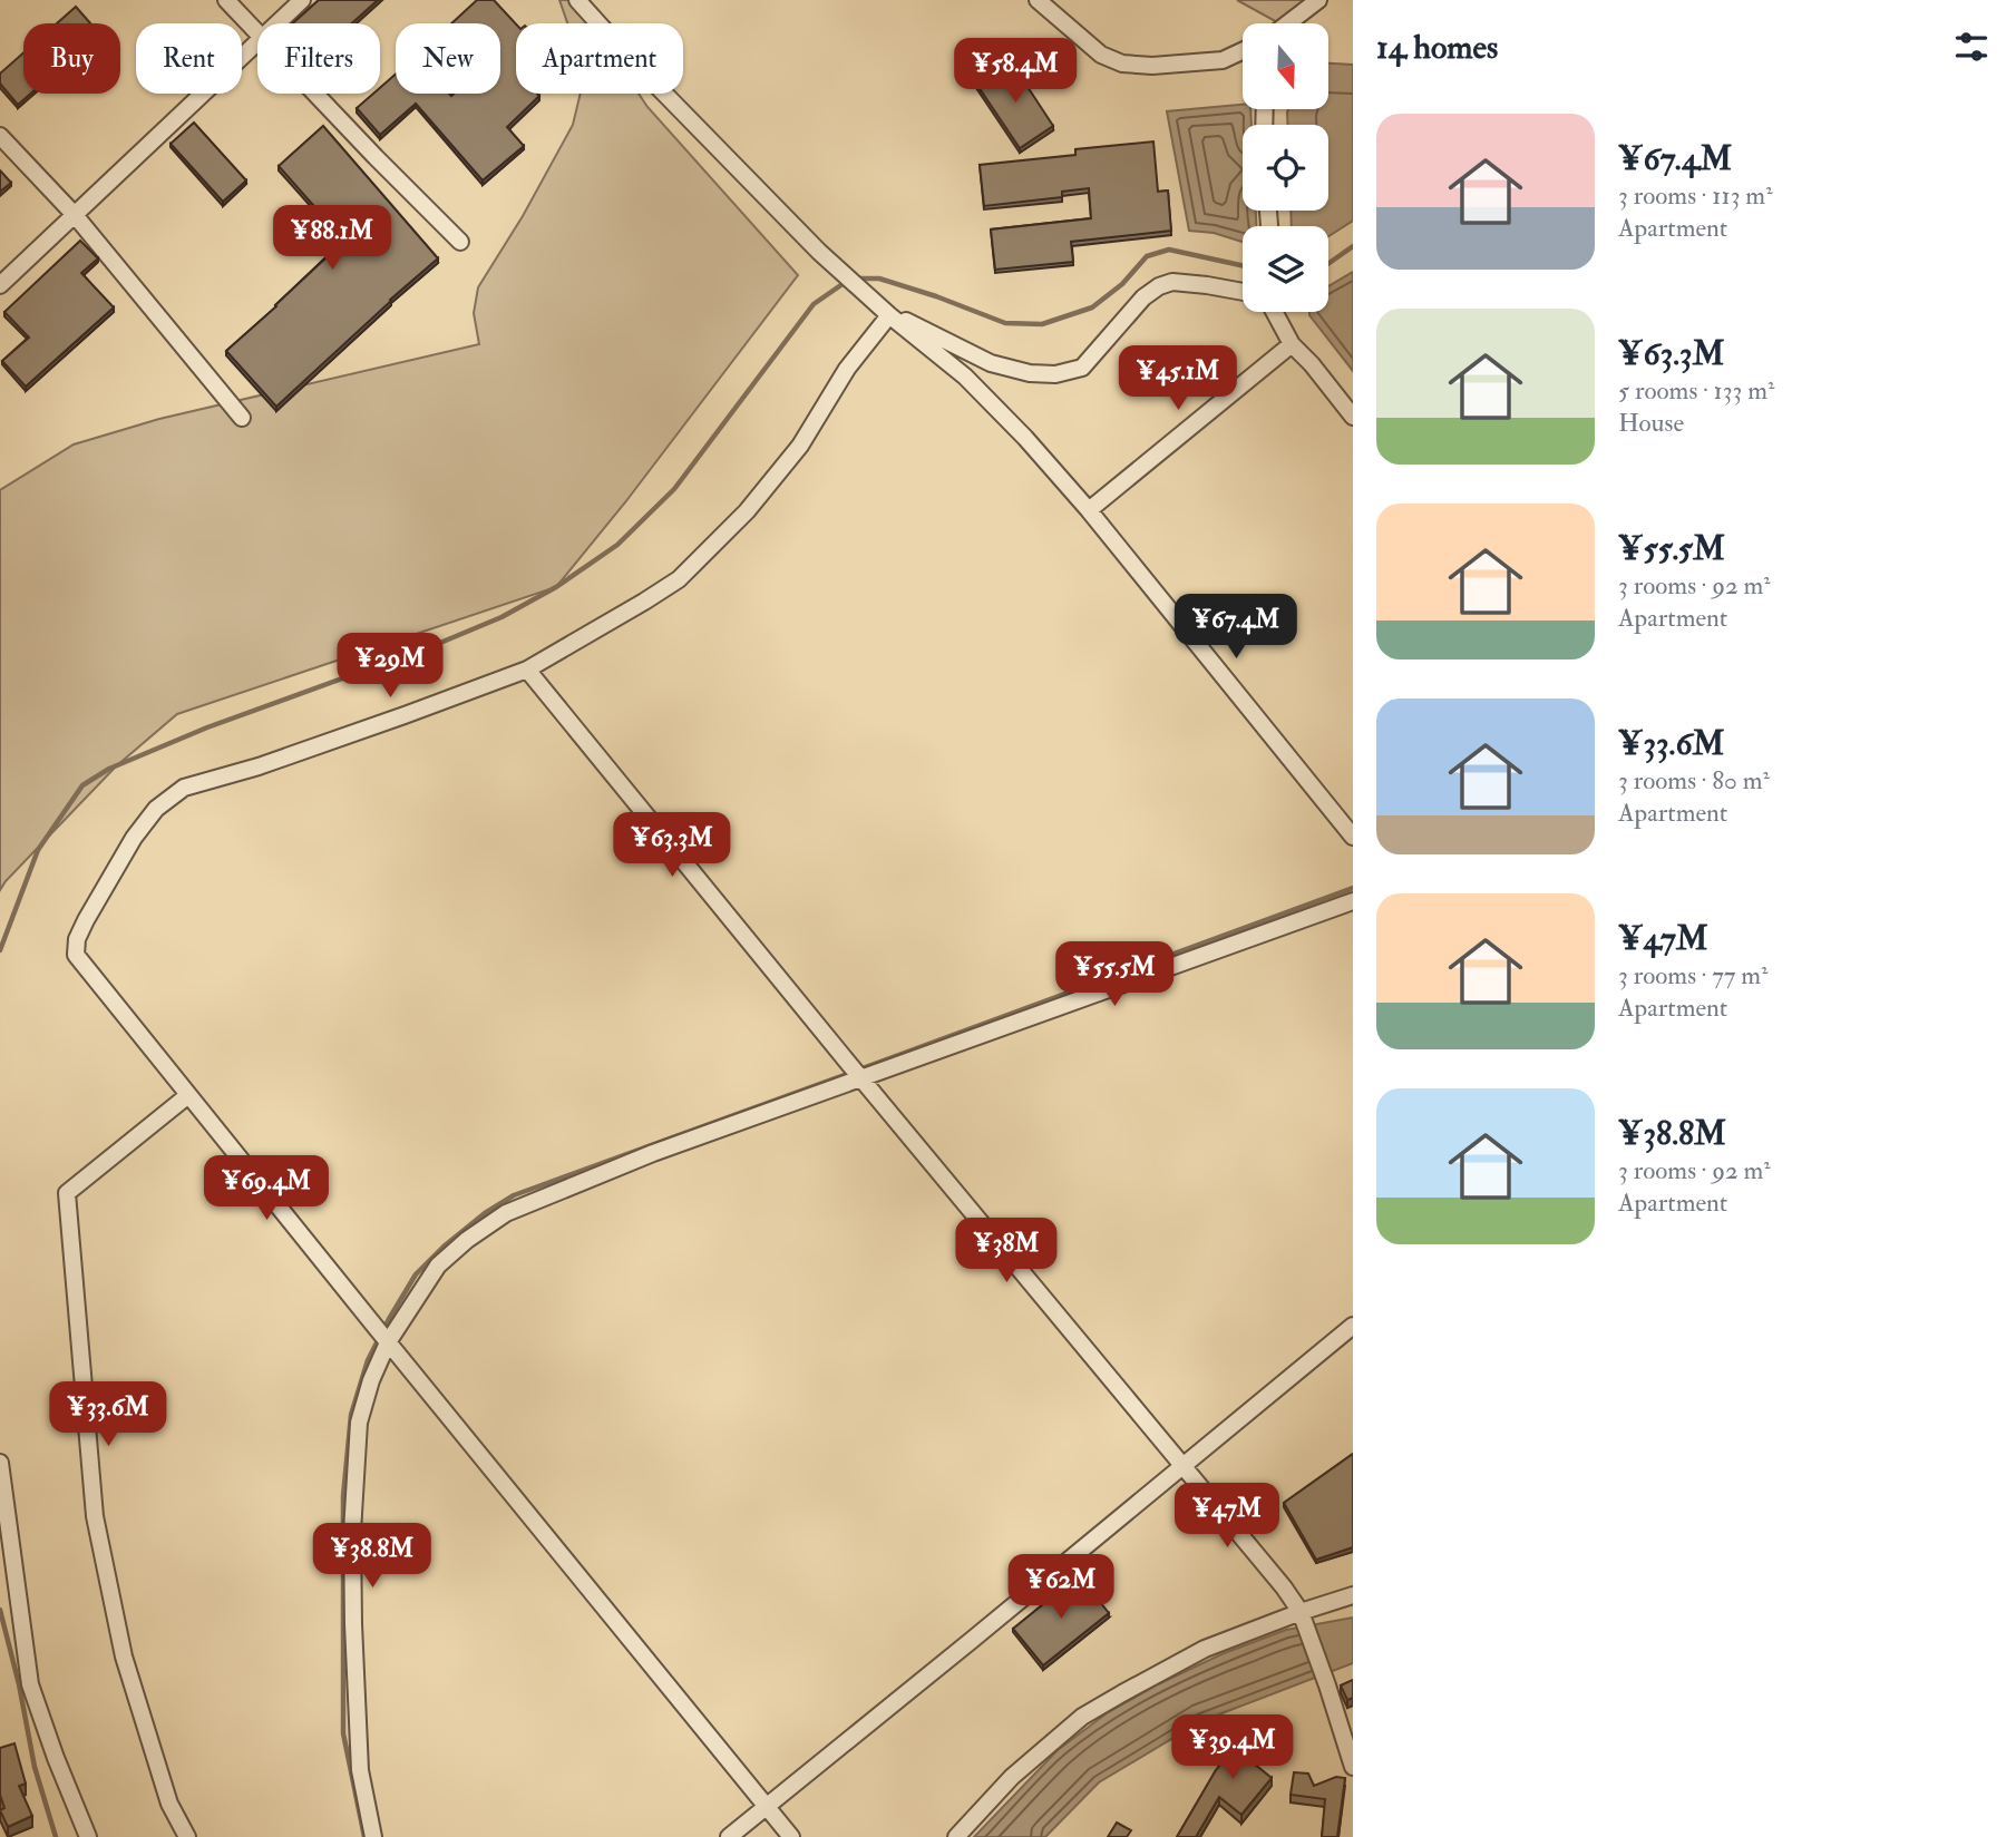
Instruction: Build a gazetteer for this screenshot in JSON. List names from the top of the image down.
{
  "north": "bottom",
  "page": {
    "heading": "14 homes",
    "chip": [
      "Buy",
      "Rent",
      "Filters",
      "New",
      "Apartment"
    ],
    "price": [
      "¥58.4M",
      "¥88.1M",
      "¥45.1M",
      "¥67.4M",
      "¥29M",
      "¥63.3M",
      "¥55.5M",
      "¥69.4M",
      "¥38M",
      "¥33.6M",
      "¥47M",
      "¥38.8M",
      "¥62M",
      "¥39.4M"
    ],
    "list": [
      {
        "name": "¥67.4M",
        "note": "3 rooms · 113 m² · Apartment"
      },
      {
        "name": "¥63.3M",
        "note": "5 rooms · 133 m² · House"
      },
      {
        "name": "¥55.5M",
        "note": "3 rooms · 92 m² · Apartment"
      },
      {
        "name": "¥33.6M",
        "note": "3 rooms · 80 m² · Apartment"
      },
      {
        "name": "¥47M",
        "note": "3 rooms · 77 m² · Apartment"
      },
      {
        "name": "¥38.8M",
        "note": "3 rooms · 92 m² · Apartment"
      }
    ]
  }
}
